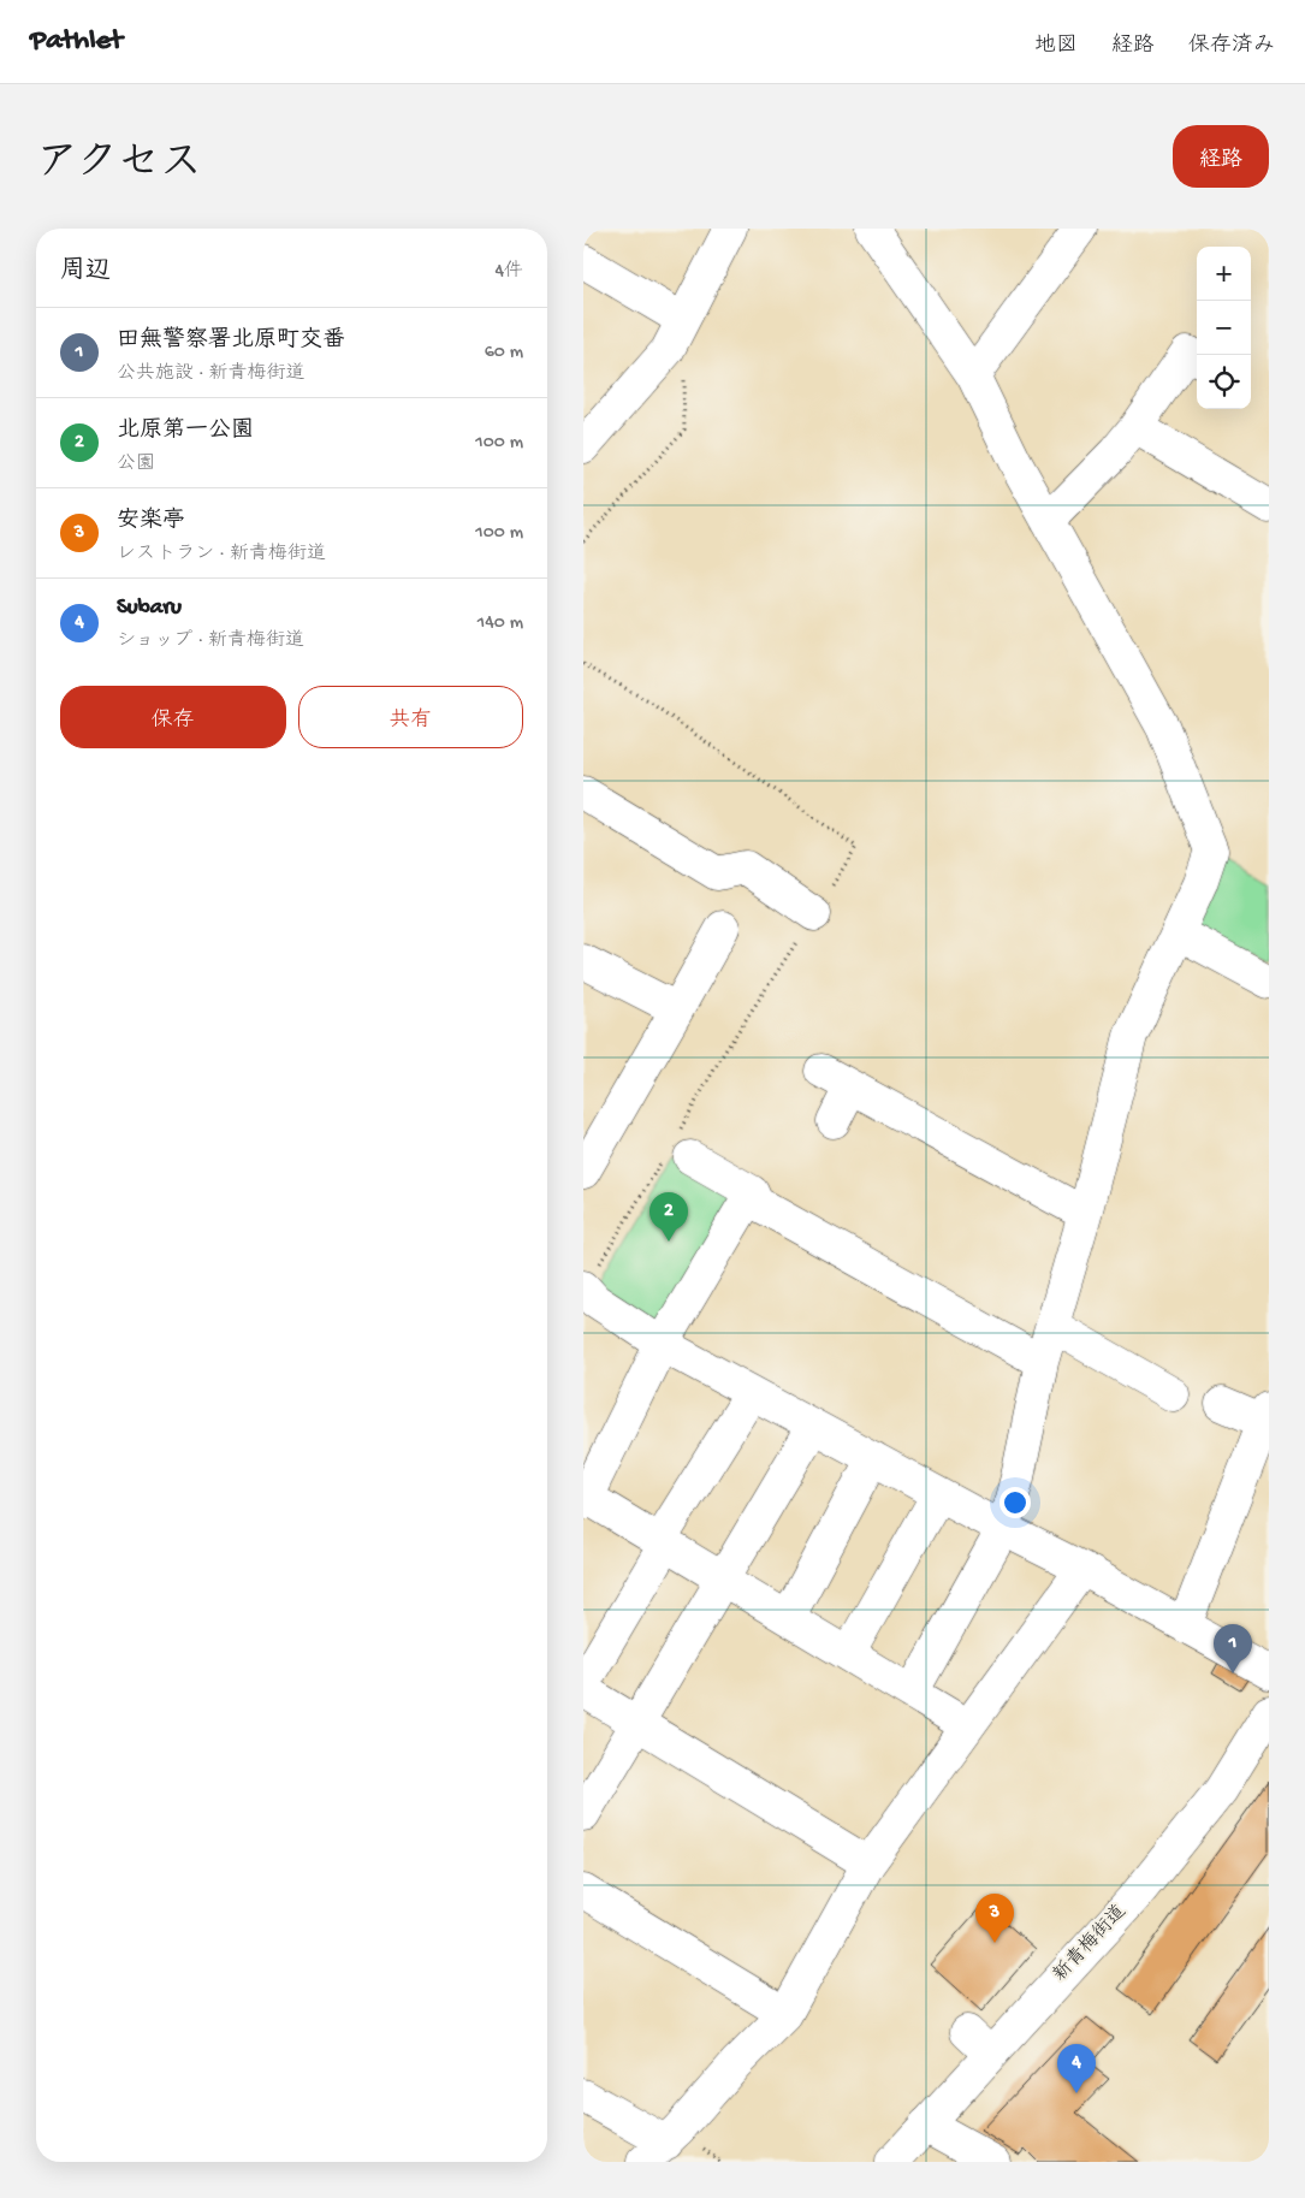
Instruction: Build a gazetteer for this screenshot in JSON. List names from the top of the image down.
{
  "streets": {
    "street": ["新青梅街道"]
  },
  "page": {
    "header": "Pathlet",
    "nav": ["地図", "経路", "保存済み"],
    "title": "アクセス",
    "buttons": [
      "経路",
      ["保存", "共有"]
    ],
    "heading": ["周辺", "4件"],
    "map_buttons": ["+", "−"],
    "list": [
      {
        "mark": "1",
        "name": "田無警察署北原町交番",
        "note": "公共施設 · 新青梅街道",
        "value": "60 m"
      },
      {
        "mark": "2",
        "name": "北原第一公園",
        "note": "公園",
        "value": "100 m"
      },
      {
        "mark": "3",
        "name": "安楽亭",
        "note": "レストラン · 新青梅街道",
        "value": "100 m"
      },
      {
        "mark": "4",
        "name": "Subaru",
        "note": "ショップ · 新青梅街道",
        "value": "140 m"
      }
    ],
    "pins": [
      "2",
      "1",
      "3",
      "4"
    ]
  }
}
